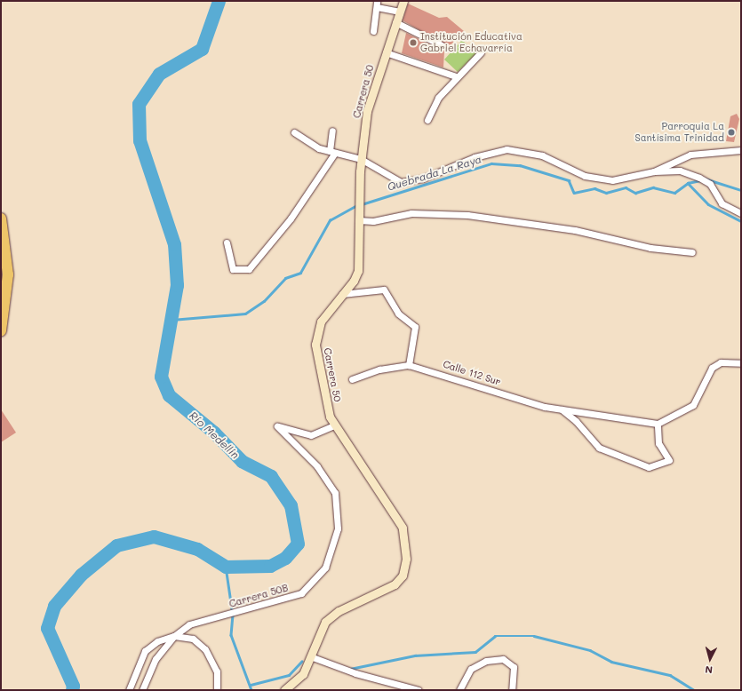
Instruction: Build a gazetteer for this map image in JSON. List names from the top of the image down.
{
  "streets": {
    "main road": ["Carrera 50"],
    "street": ["Calle 112 Sur", "Carrera 50B"]
  },
  "crossings": [
    ["Carrera 50", "Carrera 50B"]
  ],
  "water": ["Quebrada La Raya", "Río Medellín"],
  "places": ["Institución Educativa Gabriel Echavarría", "Parroquia La Santísima Trinidad"],
  "north": "bottom"
}
